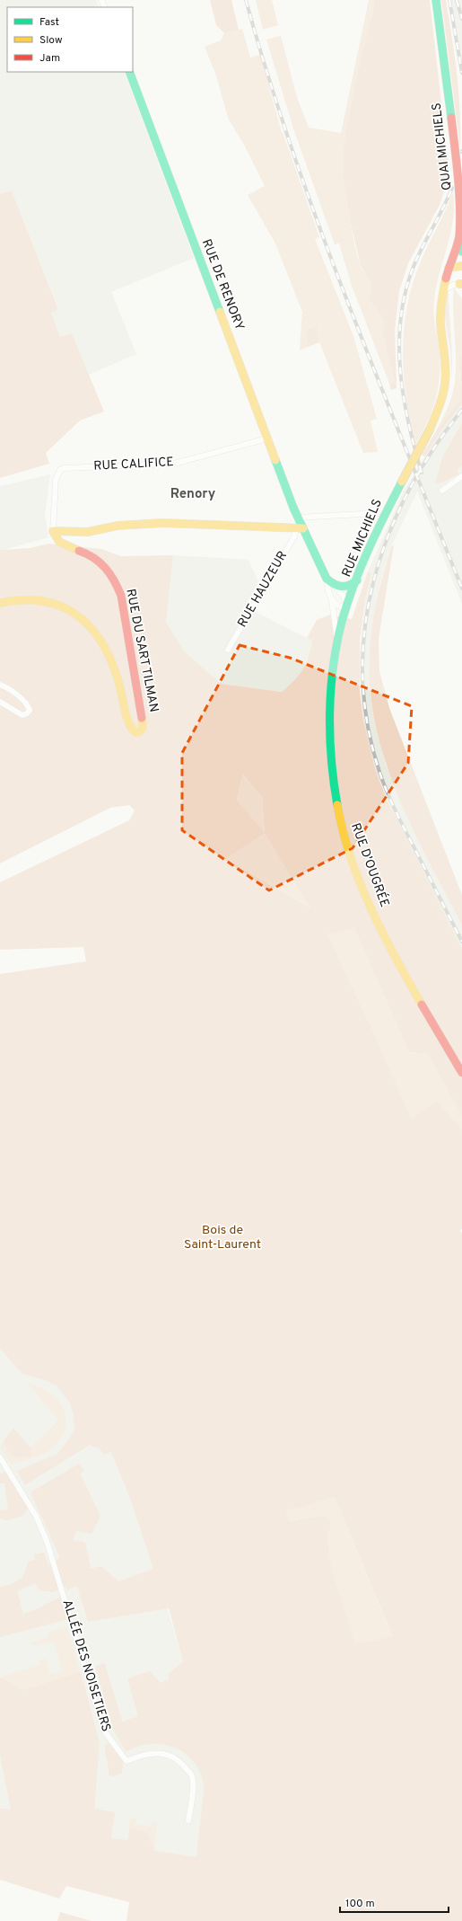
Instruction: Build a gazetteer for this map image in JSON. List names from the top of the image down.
{
  "streets": {
    "street": [
      "QUAI MICHIELS",
      "RUE DE RENORY",
      "RUE CALIFICE",
      "RUE MICHIELS",
      "RUE HAUZEUR",
      "RUE DU SART TILMAN",
      "RUE D'OUGRÉE",
      "ALLÉE DES NOISETIERS"
    ]
  },
  "crossings": [
    ["QUAI MICHIELS", "RUE MICHIELS"],
    ["RUE DE RENORY", "RUE CALIFICE"],
    ["RUE DE RENORY", "RUE D'OUGRÉE"],
    ["RUE CALIFICE", "RUE DU SART TILMAN"],
    ["RUE MICHIELS", "RUE D'OUGRÉE"],
    ["RUE HAUZEUR", "RUE D'OUGRÉE"]
  ],
  "districts": ["Renory"],
  "parks": ["Bois de Saint-Laurent"],
  "legend": ["Fast", "Slow", "Jam"],
  "scale_bar": "100 m"
}
